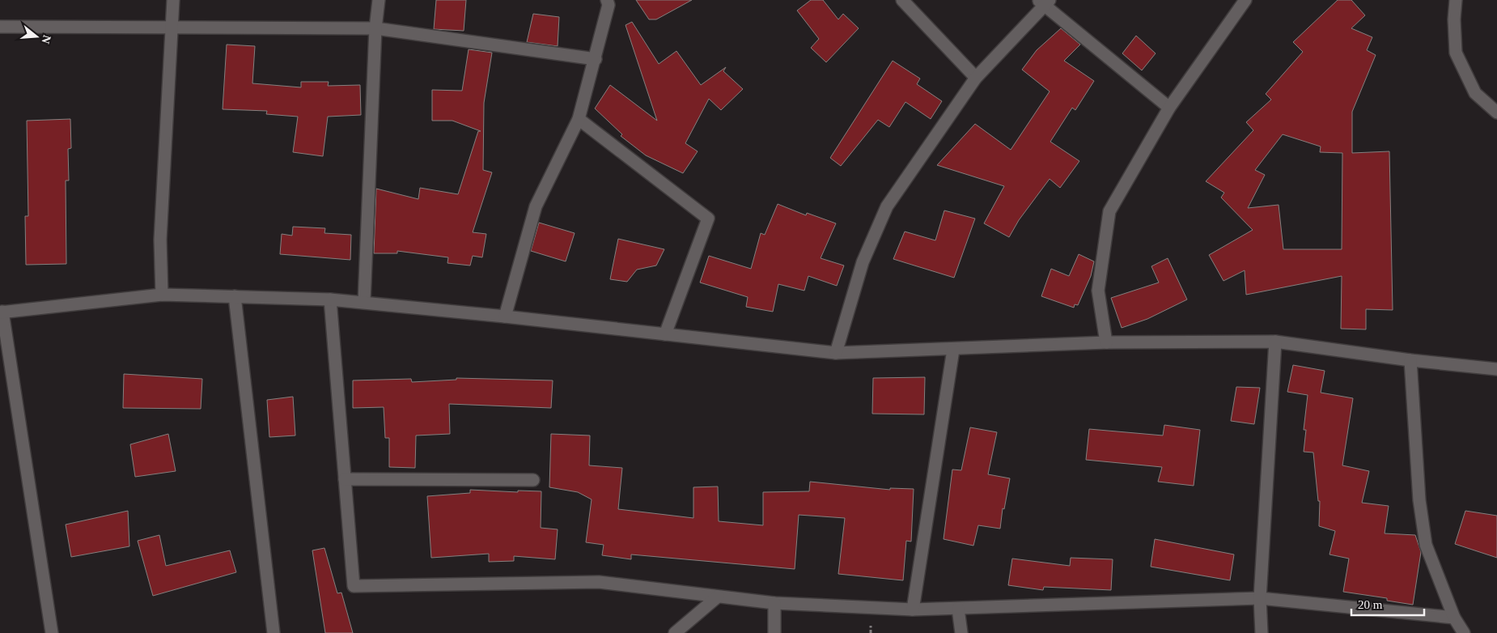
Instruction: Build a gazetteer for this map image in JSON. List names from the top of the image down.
{
  "scale_bar": "20 m",
  "north": "right"
}
